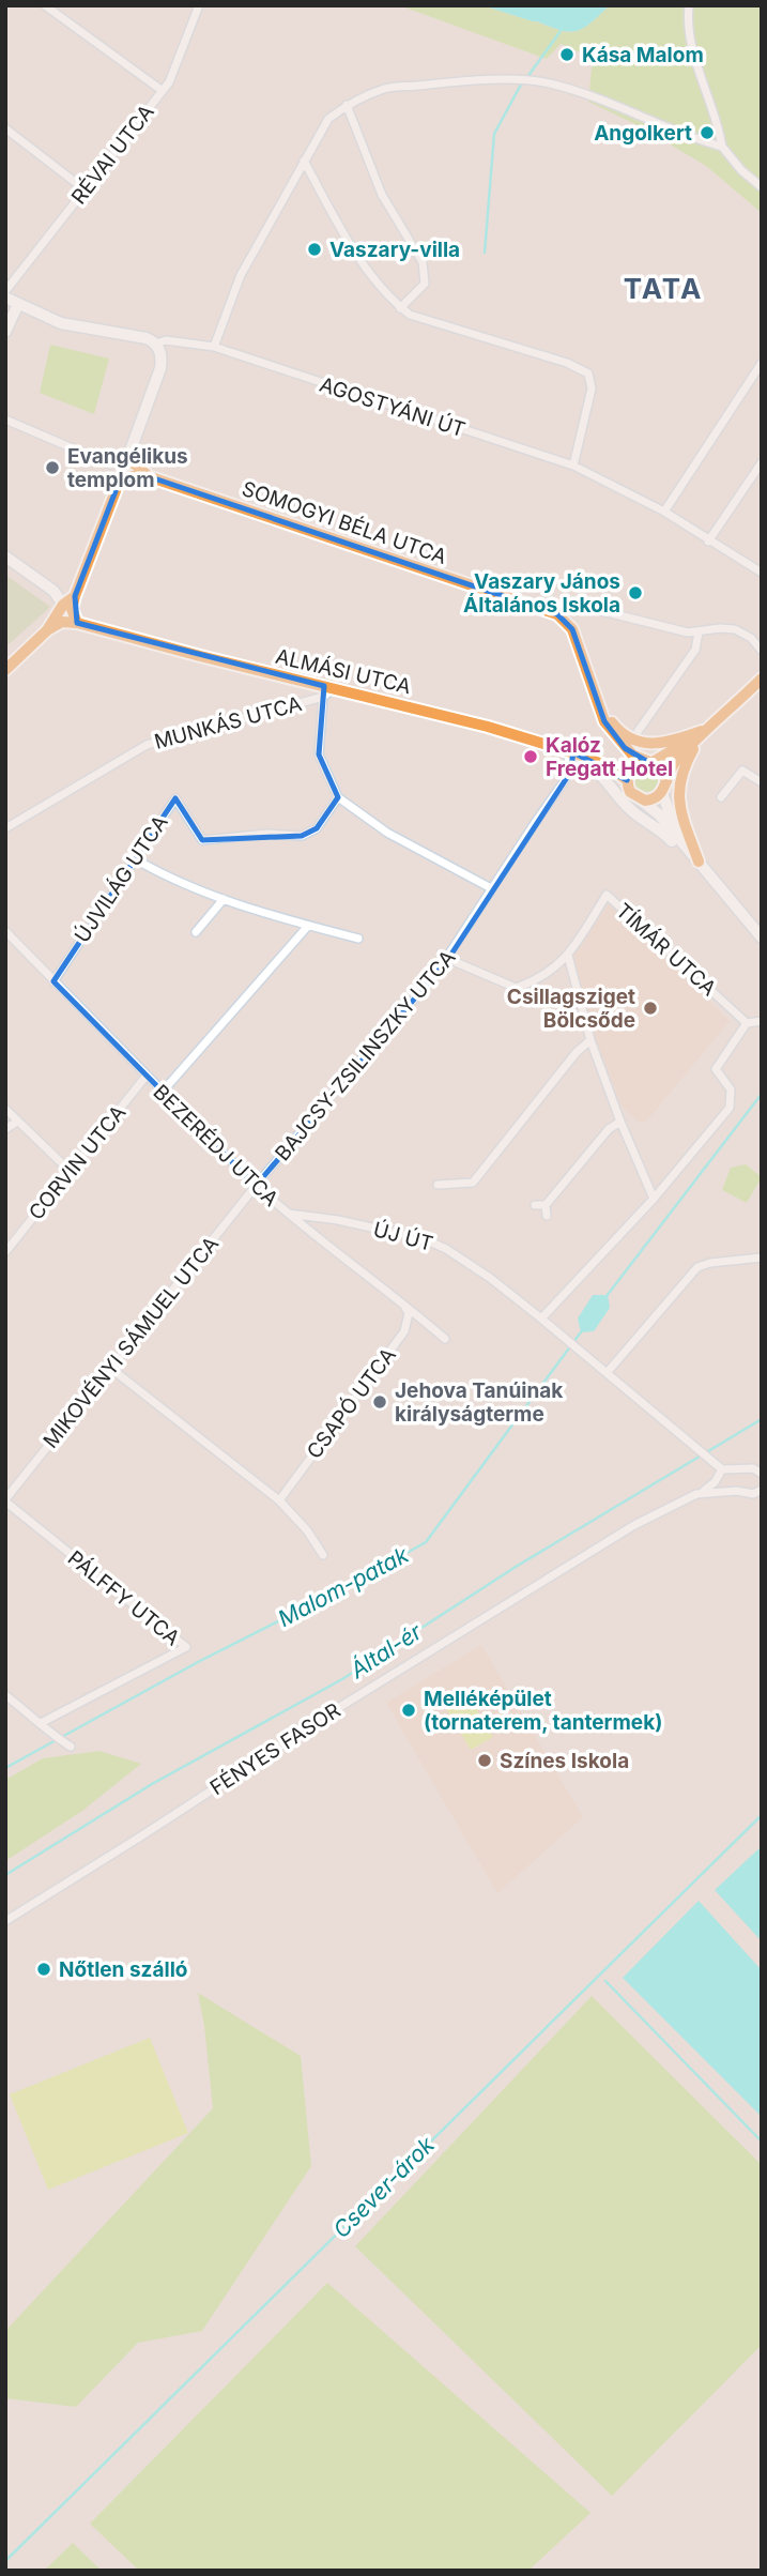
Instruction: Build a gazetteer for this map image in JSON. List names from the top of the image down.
{
  "streets": {
    "main road": ["AGOSTYÁNI ÚT", "SOMOGYI BÉLA UTCA", "ALMÁSI UTCA"],
    "street": [
      "RÉVAI UTCA",
      "MUNKÁS UTCA",
      "ÚJVILÁG UTCA",
      "TÍMÁR UTCA",
      "BAJCSY-ZSILINSZKY UTCA",
      "BEZERÉDJ UTCA",
      "CORVIN UTCA",
      "ÚJ ÚT",
      "MIKOVÉNYI SÁMUEL UTCA",
      "CSAPÓ UTCA",
      "PÁLFFY UTCA",
      "FÉNYES FASOR"
    ]
  },
  "crossings": [
    ["ALMÁSI UTCA", "MUNKÁS UTCA"],
    ["ÚJVILÁG UTCA", "BEZERÉDJ UTCA"],
    ["TÍMÁR UTCA", "BAJCSY-ZSILINSZKY UTCA"],
    ["BAJCSY-ZSILINSZKY UTCA", "BEZERÉDJ UTCA"],
    ["BAJCSY-ZSILINSZKY UTCA", "MIKOVÉNYI SÁMUEL UTCA"],
    ["BEZERÉDJ UTCA", "CORVIN UTCA"],
    ["BEZERÉDJ UTCA", "ÚJ ÚT"],
    ["BEZERÉDJ UTCA", "MIKOVÉNYI SÁMUEL UTCA"],
    ["BEZERÉDJ UTCA", "CSAPÓ UTCA"],
    ["ÚJ ÚT", "FÉNYES FASOR"],
    ["MIKOVÉNYI SÁMUEL UTCA", "PÁLFFY UTCA"]
  ],
  "districts": ["TATA"],
  "water": ["Malom-patak", "Által-ér", "Csever-árok"],
  "places": [
    "Kása Malom",
    "Angolkert",
    "Vaszary-villa",
    "Evangélikus templom",
    "Vaszary János Általános Iskola",
    "Kalóz Fregatt Hotel",
    "Csillagsziget Bölcsőde",
    "Jehova Tanúinak királyságterme",
    "Melléképület (tornaterem, tantermek)",
    "Színes Iskola",
    "Nőtlen szálló"
  ]
}
